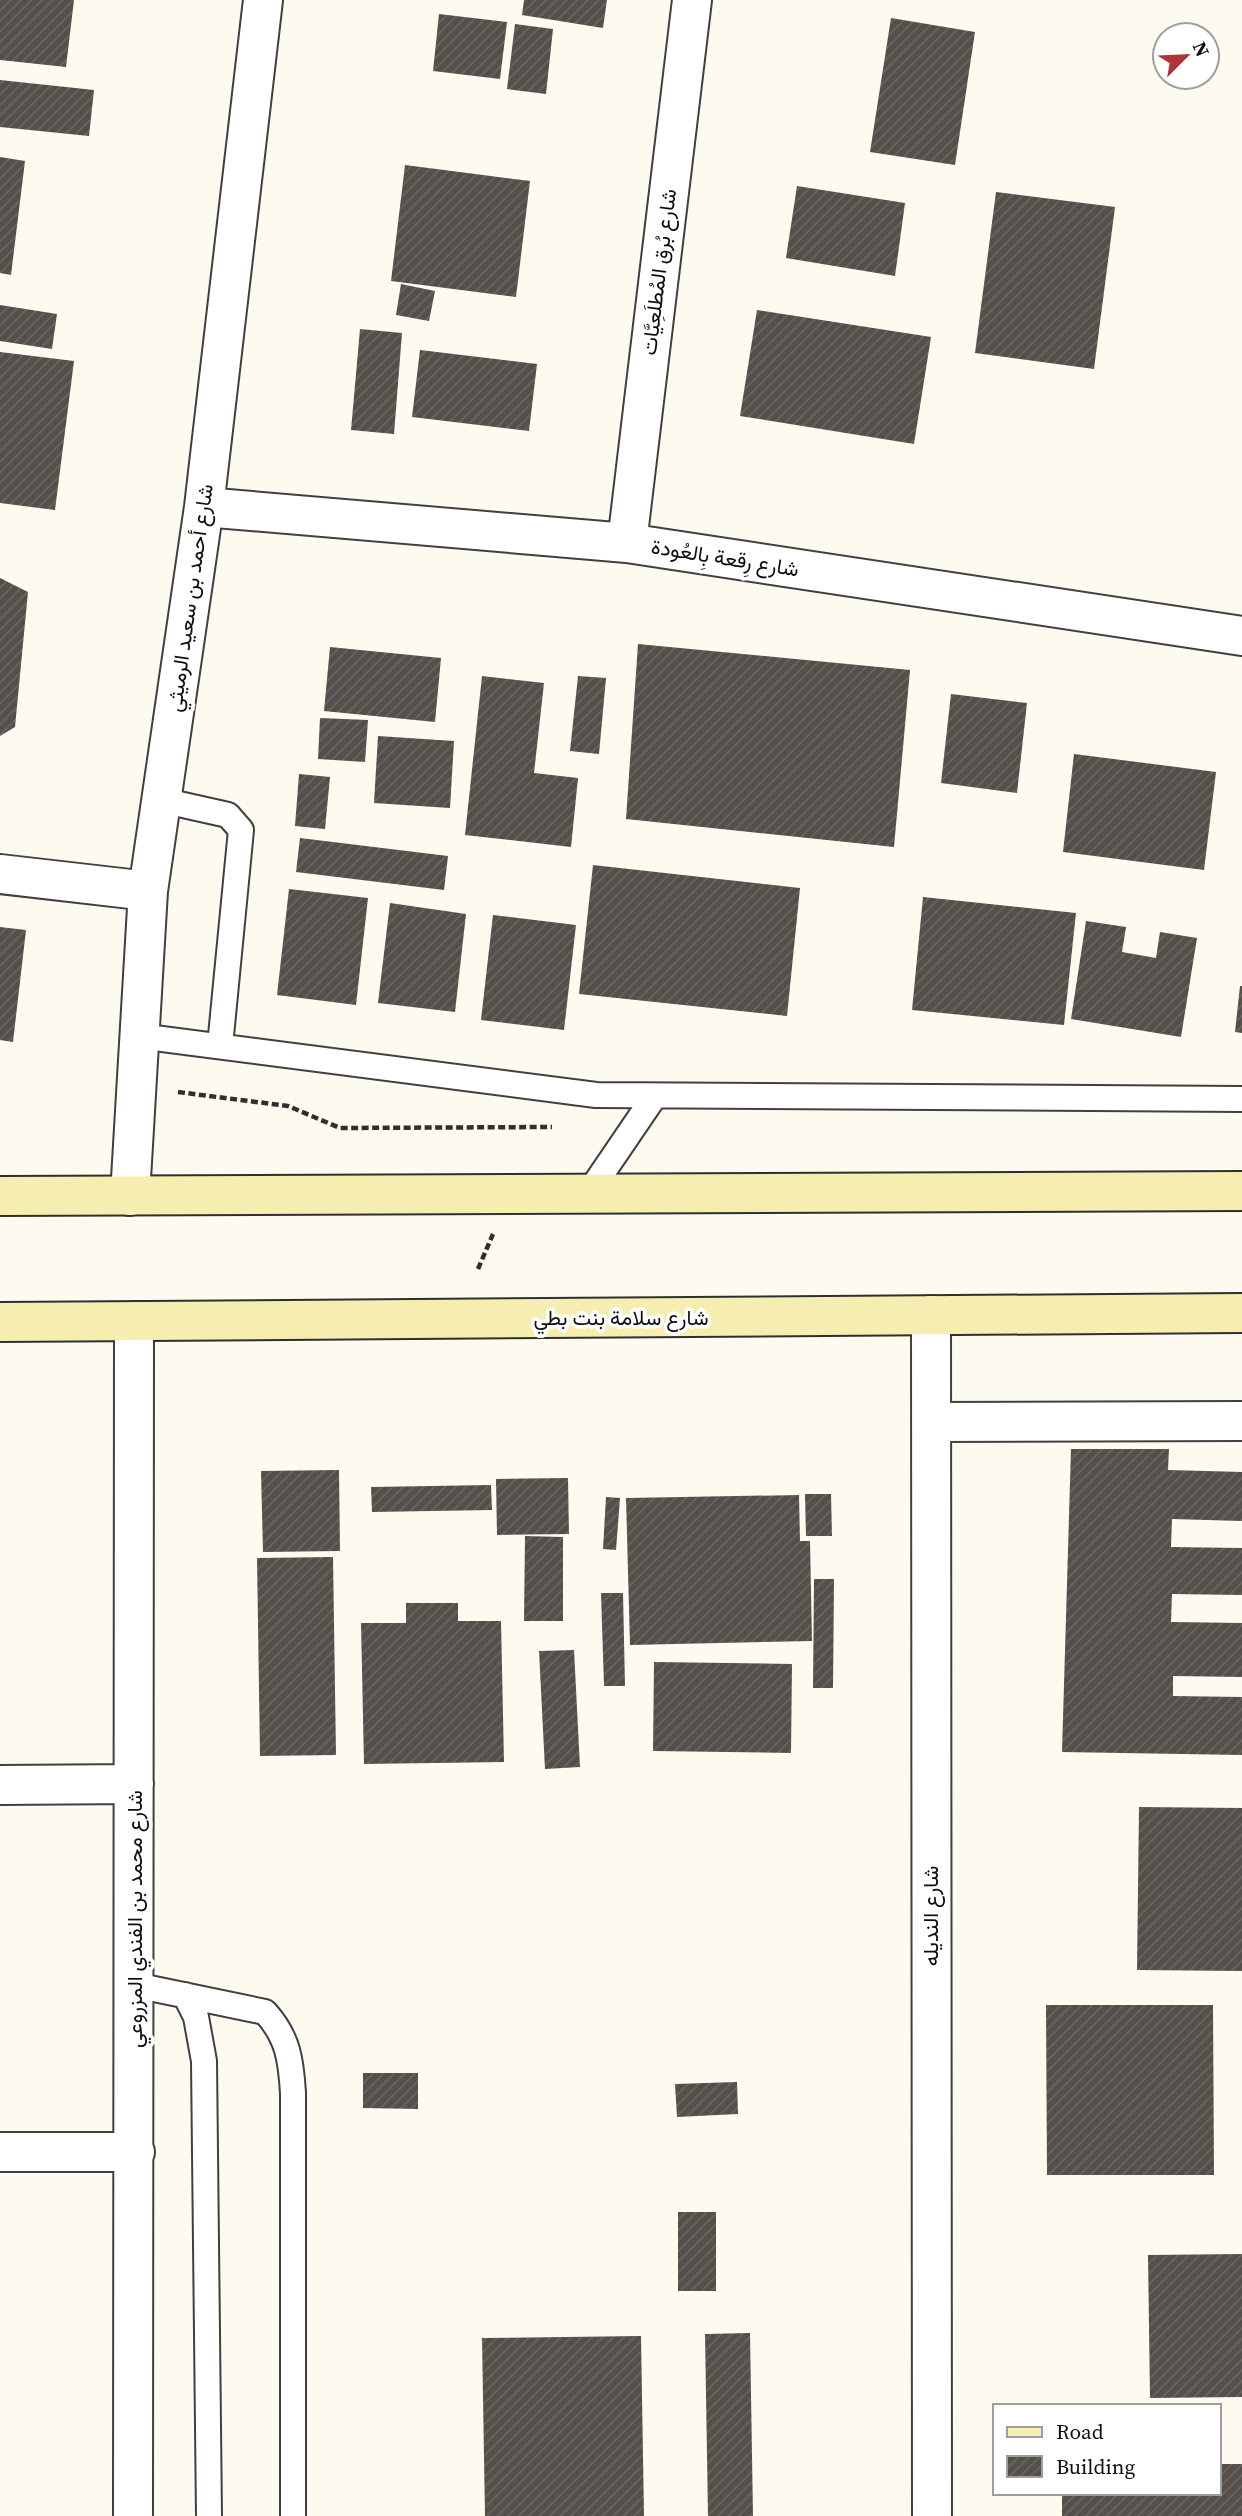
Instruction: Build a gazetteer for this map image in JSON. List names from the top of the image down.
{
  "streets": {
    "main road": ["شارع سلامة بنت بطي"],
    "street": [
      "شارع بُرق المُطلَعِيَّات",
      "شارع رِقعة بِالعُودة",
      "شارع أحمد بن سعيد الرميثي",
      "شارع النديله",
      "شارع محمد بن الفندي المزروعي"
    ]
  },
  "crossings": [
    ["شارع بُرق المُطلَعِيَّات", "شارع رِقعة بِالعُودة"],
    ["شارع رِقعة بِالعُودة", "شارع أحمد بن سعيد الرميثي"],
    ["شارع سلامة بنت بطي", "شارع النديله"],
    ["شارع سلامة بنت بطي", "شارع محمد بن الفندي المزروعي"]
  ],
  "legend": ["Road", "Building"],
  "north": "top right"
}
